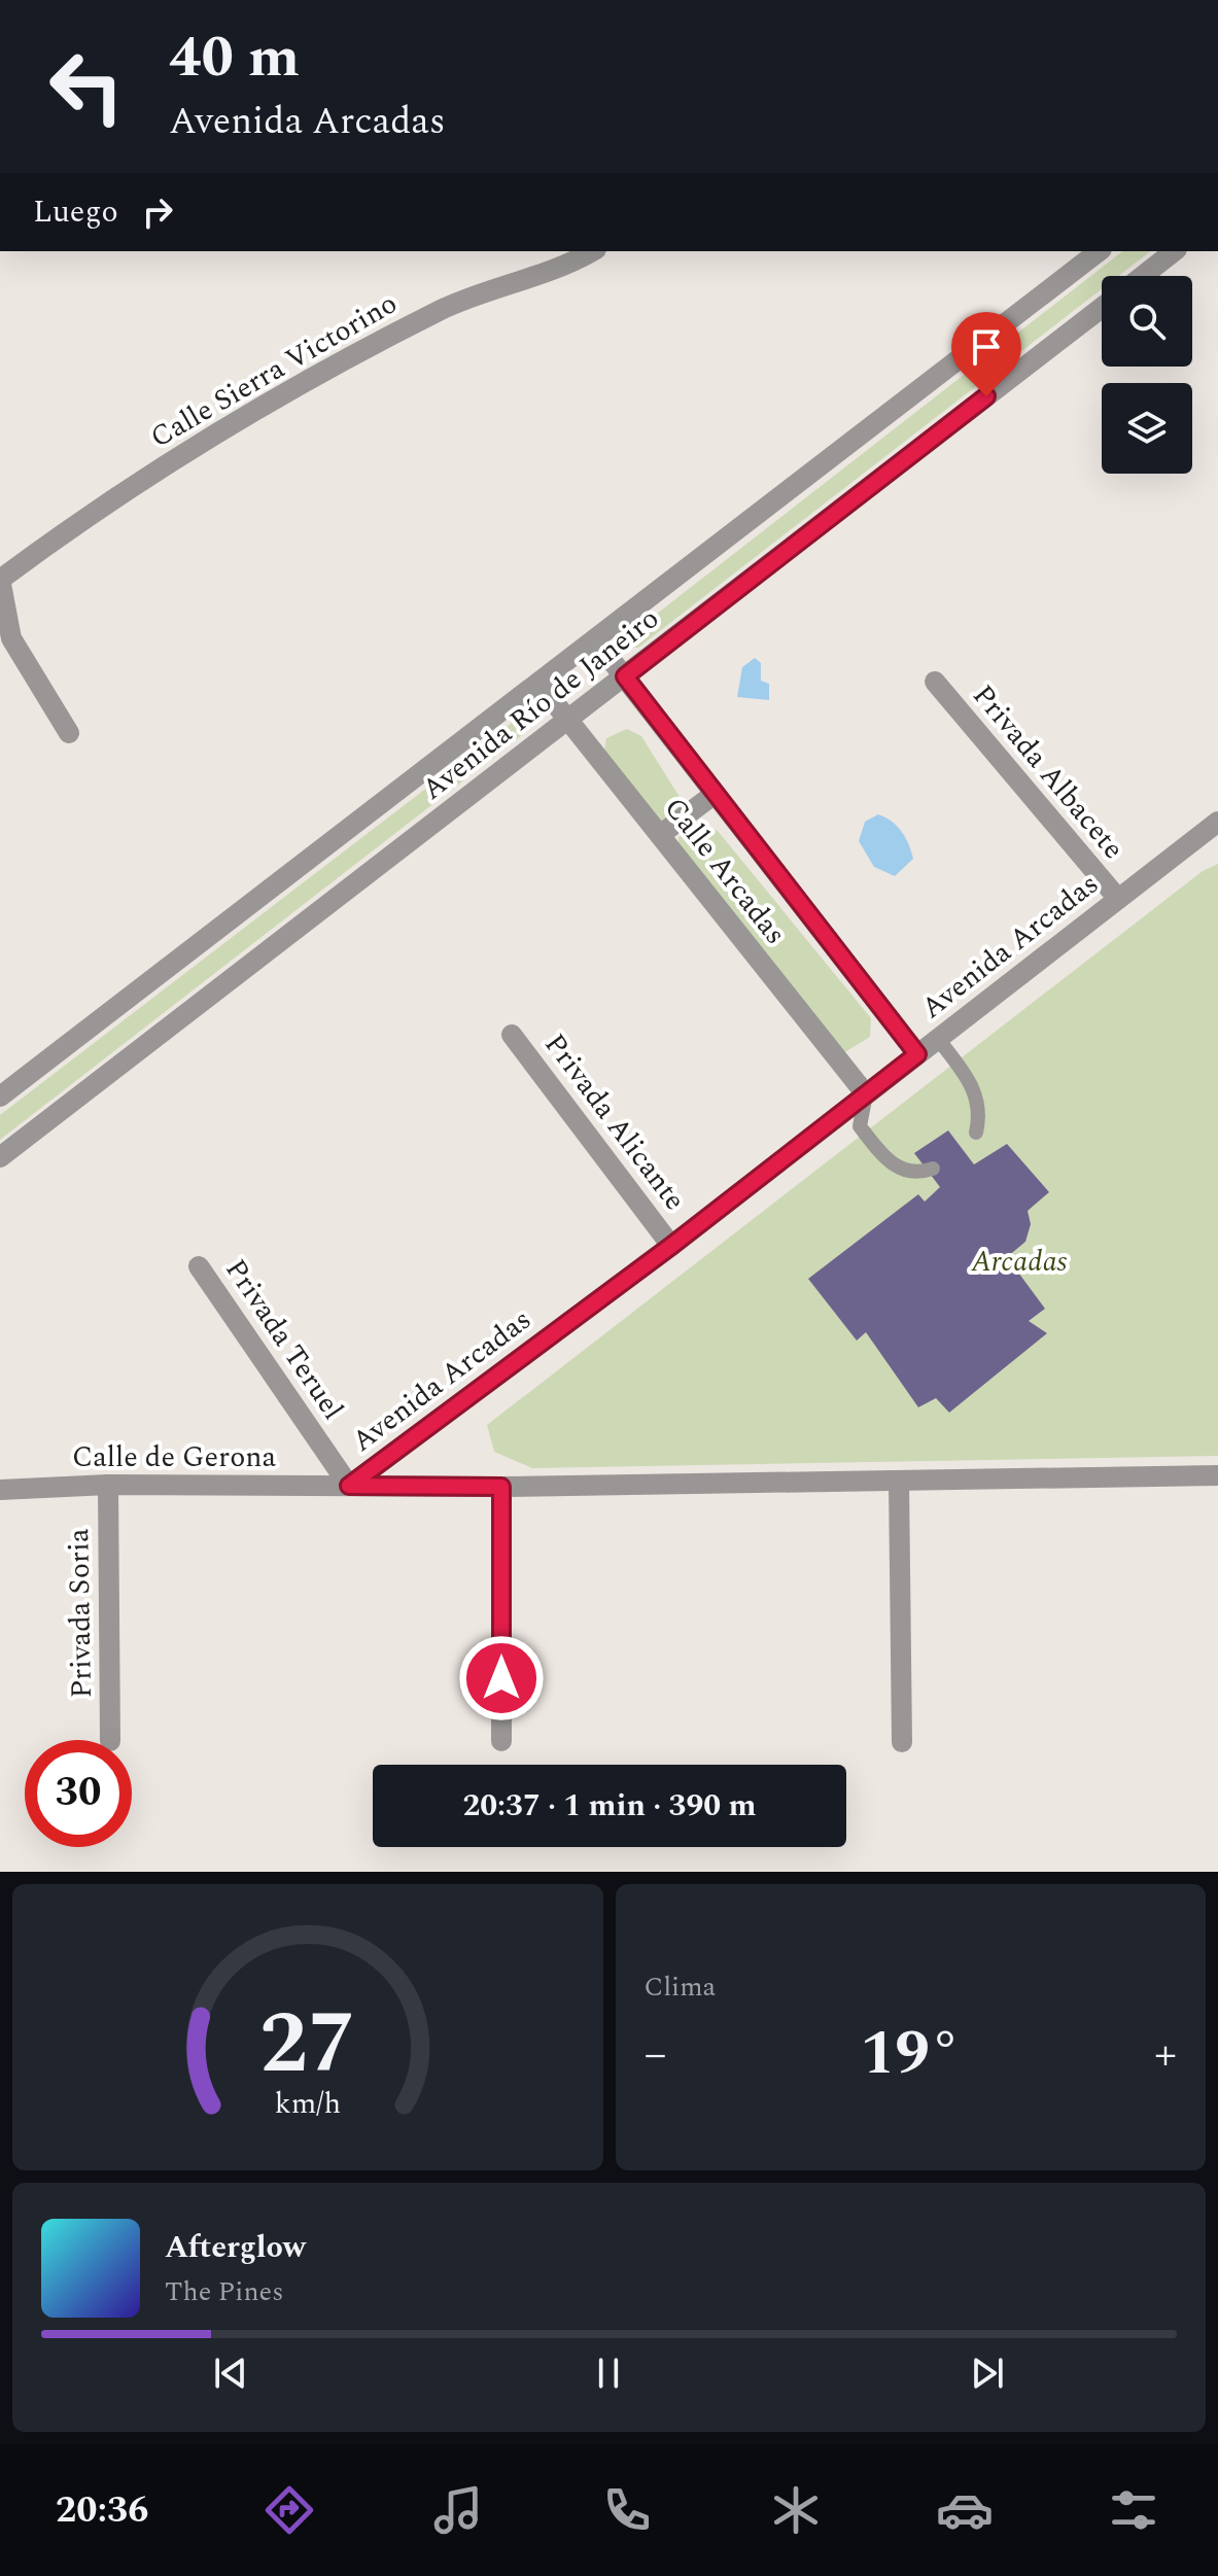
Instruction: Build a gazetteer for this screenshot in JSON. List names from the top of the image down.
{
  "streets": {
    "street": [
      "Calle Sierra Victorino",
      "Avenida Río de Janeiro",
      "Privada Albacete",
      "Calle Arcadas",
      "Avenida Arcadas",
      "Privada Alicante",
      "Privada Teruel",
      "Calle de Gerona",
      "Privada Soria"
    ]
  },
  "crossings": [
    ["Avenida Río de Janeiro", "Calle Arcadas"],
    ["Privada Albacete", "Avenida Arcadas"],
    ["Calle Arcadas", "Avenida Arcadas"],
    ["Avenida Arcadas", "Privada Alicante"],
    ["Avenida Arcadas", "Privada Teruel"],
    ["Avenida Arcadas", "Calle de Gerona"],
    ["Privada Teruel", "Calle de Gerona"],
    ["Calle de Gerona", "Privada Soria"]
  ],
  "parks": ["Arcadas"],
  "page": {
    "turn": ["40 m", "Avenida Arcadas"],
    "then": "Luego",
    "limit": "30",
    "trip": "20:37 · 1 min · 390 m",
    "tile": "Clima",
    "heat": ["−", "19°", "+"],
    "song": ["Afterglow", "The Pines"],
    "tabs": "20:36",
    "gauge": ["27", "km/h"]
  }
}
